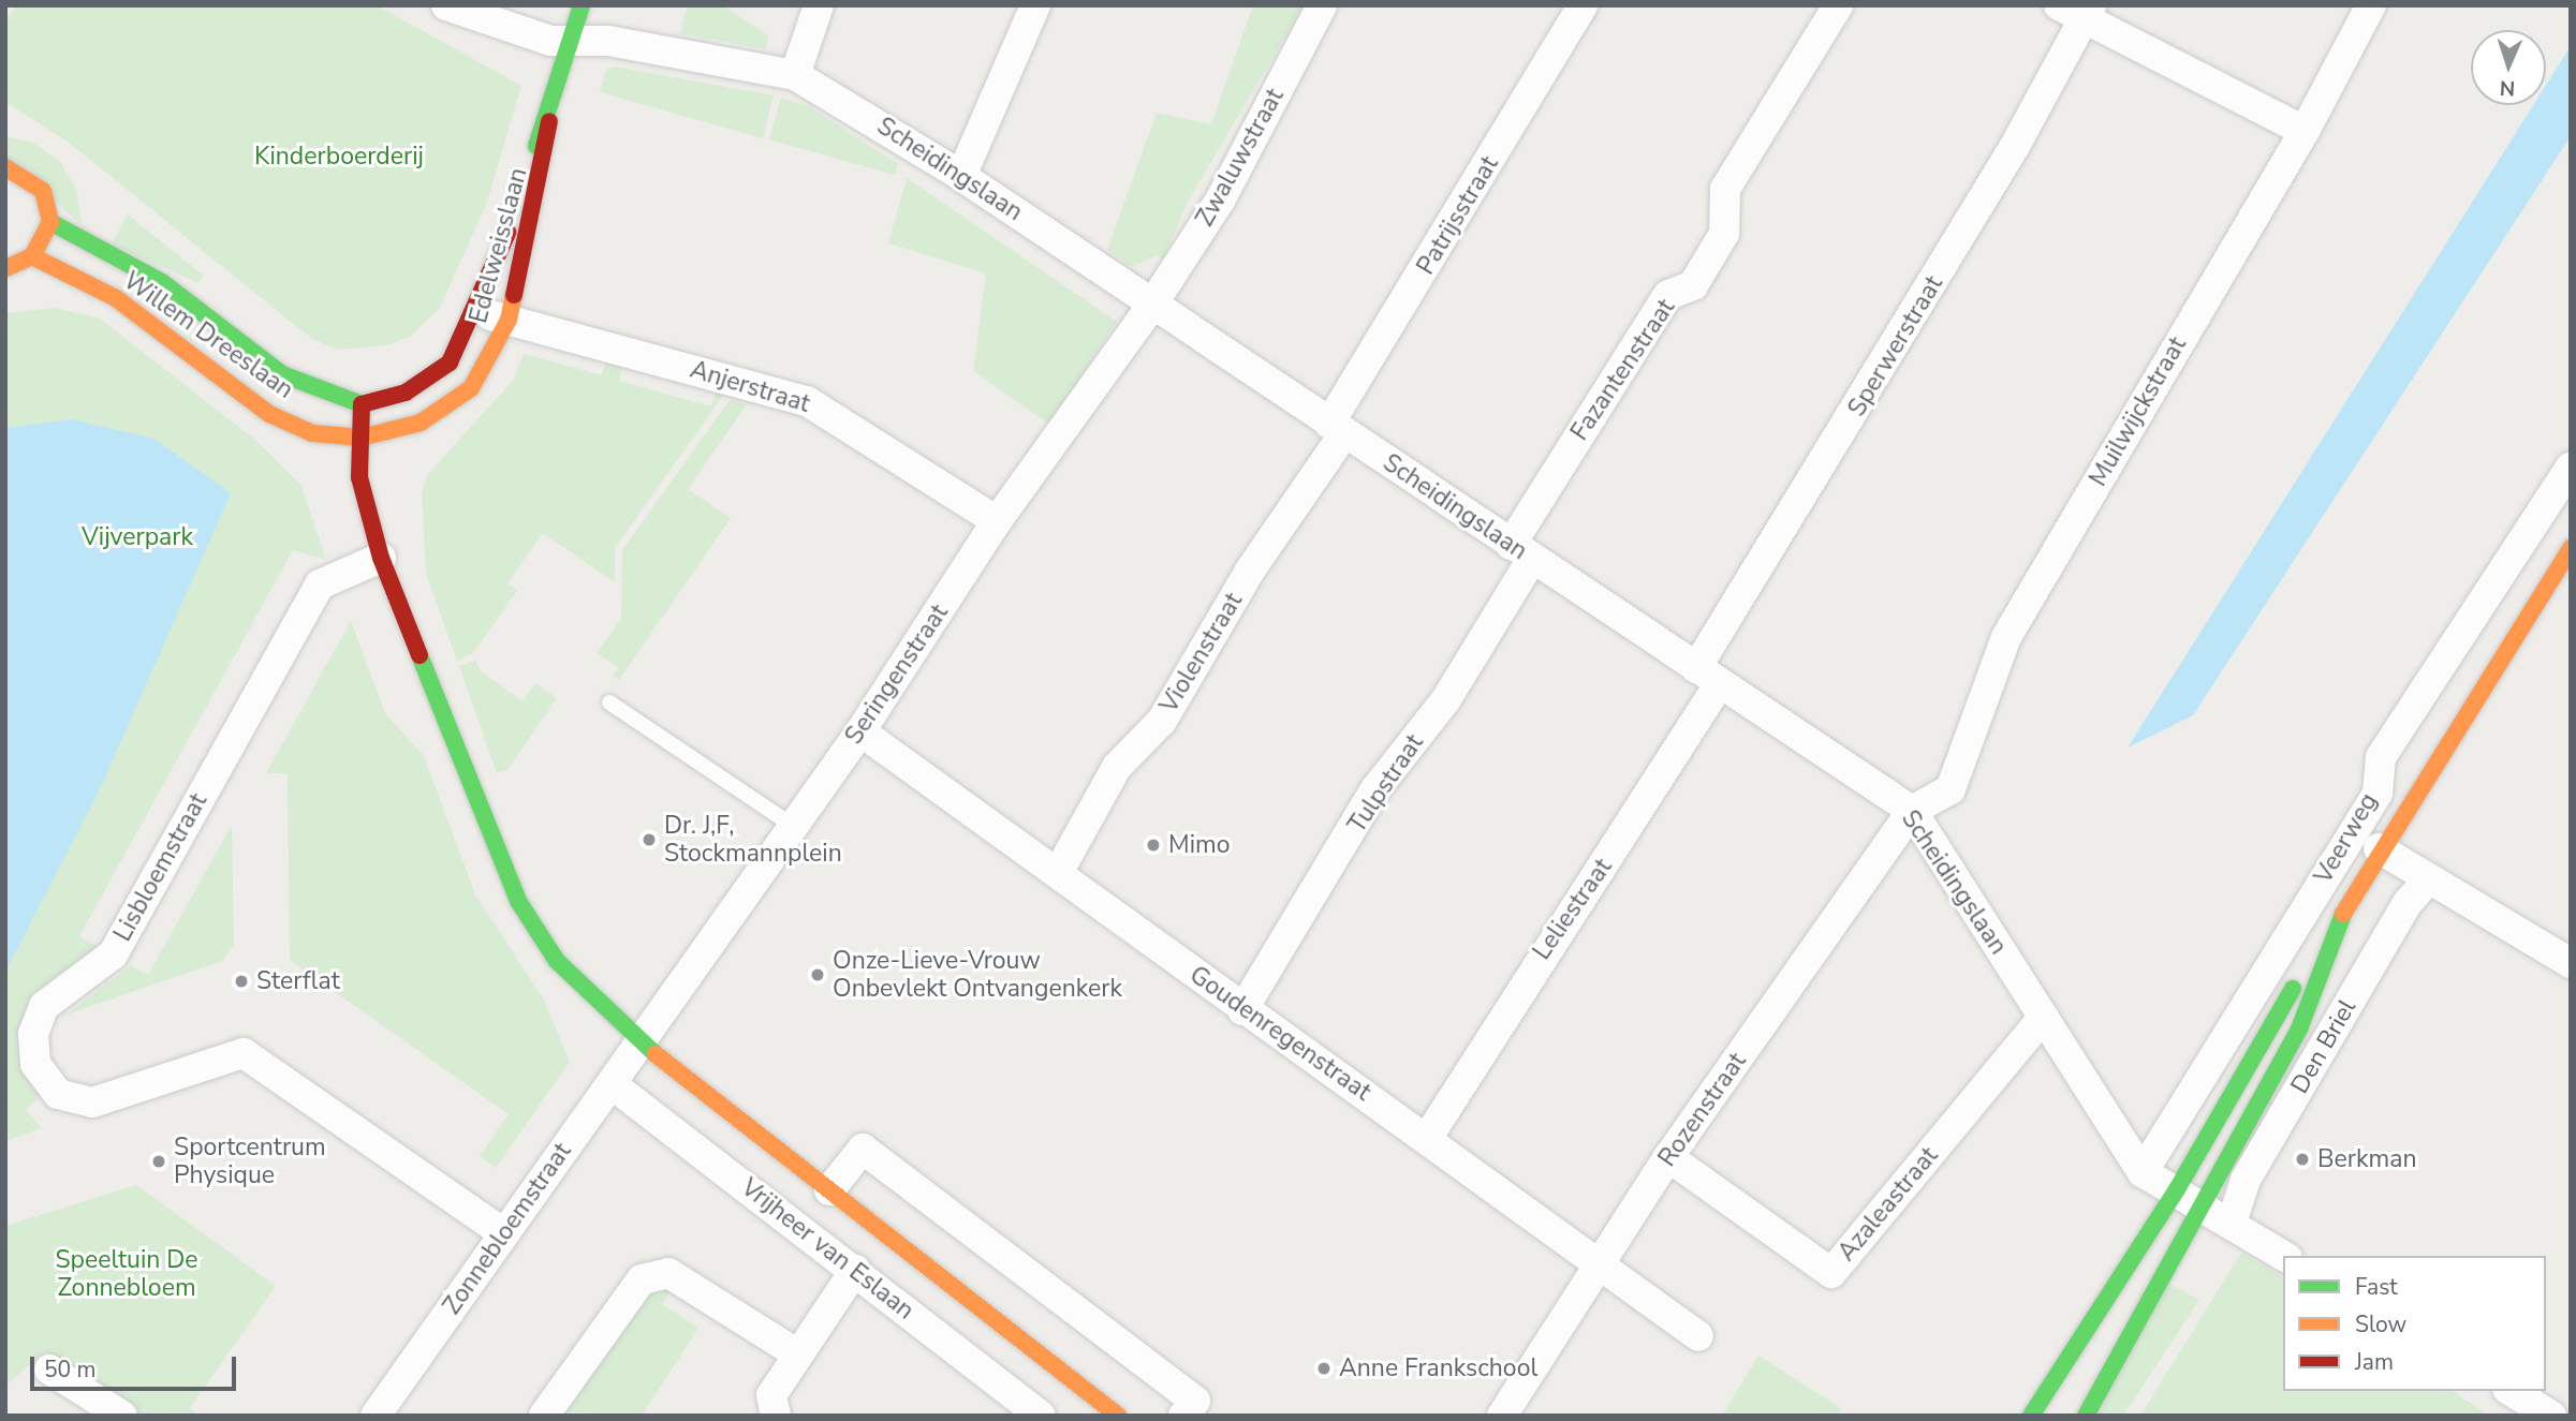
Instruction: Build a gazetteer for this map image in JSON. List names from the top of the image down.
{
  "streets": {
    "street": [
      "Zwaluwstraat",
      "Scheidingslaan",
      "Patrijsstraat",
      "Edelweisslaan",
      "Willem Dreeslaan",
      "Sperwerstraat",
      "Fazantenstraat",
      "Anjerstraat",
      "Muilwijckstraat",
      "Violenstraat",
      "Seringenstraat",
      "Tulpstraat",
      "Veerweg",
      "Lisbloemstraat",
      "Leliestraat",
      "Goudenregenstraat",
      "Den Briel",
      "Rozenstraat",
      "Azaleastraat",
      "Zonnebloemstraat",
      "Vrijheer van Eslaan"
    ]
  },
  "crossings": [
    ["Zwaluwstraat", "Scheidingslaan"],
    ["Zwaluwstraat", "Seringenstraat"],
    ["Scheidingslaan", "Patrijsstraat"],
    ["Scheidingslaan", "Edelweisslaan"],
    ["Scheidingslaan", "Sperwerstraat"],
    ["Scheidingslaan", "Fazantenstraat"],
    ["Scheidingslaan", "Muilwijckstraat"],
    ["Scheidingslaan", "Violenstraat"],
    ["Scheidingslaan", "Seringenstraat"],
    ["Scheidingslaan", "Tulpstraat"],
    ["Scheidingslaan", "Veerweg"],
    ["Scheidingslaan", "Leliestraat"],
    ["Scheidingslaan", "Rozenstraat"],
    ["Scheidingslaan", "Azaleastraat"],
    ["Patrijsstraat", "Violenstraat"],
    ["Edelweisslaan", "Willem Dreeslaan"],
    ["Edelweisslaan", "Anjerstraat"],
    ["Edelweisslaan", "Vrijheer van Eslaan"],
    ["Willem Dreeslaan", "Vrijheer van Eslaan"],
    ["Sperwerstraat", "Leliestraat"],
    ["Fazantenstraat", "Tulpstraat"],
    ["Anjerstraat", "Seringenstraat"],
    ["Muilwijckstraat", "Rozenstraat"],
    ["Violenstraat", "Goudenregenstraat"],
    ["Seringenstraat", "Goudenregenstraat"],
    ["Seringenstraat", "Zonnebloemstraat"],
    ["Seringenstraat", "Vrijheer van Eslaan"],
    ["Tulpstraat", "Goudenregenstraat"],
    ["Lisbloemstraat", "Zonnebloemstraat"],
    ["Lisbloemstraat", "Vrijheer van Eslaan"],
    ["Leliestraat", "Goudenregenstraat"],
    ["Goudenregenstraat", "Rozenstraat"],
    ["Rozenstraat", "Azaleastraat"],
    ["Zonnebloemstraat", "Vrijheer van Eslaan"]
  ],
  "parks": ["Kinderboerderij", "Vijverpark", "Speeltuin De Zonnebloem"],
  "places": [
    "Dr. J,F, Stockmannplein",
    "Mimo",
    "Onze-Lieve-Vrouw Onbevlekt Ontvangenkerk",
    "Sterflat",
    "Berkman",
    "Sportcentrum Physique",
    "Anne Frankschool"
  ],
  "legend": ["Fast", "Slow", "Jam"],
  "scale_bar": "50 m",
  "north": "bottom"
}
